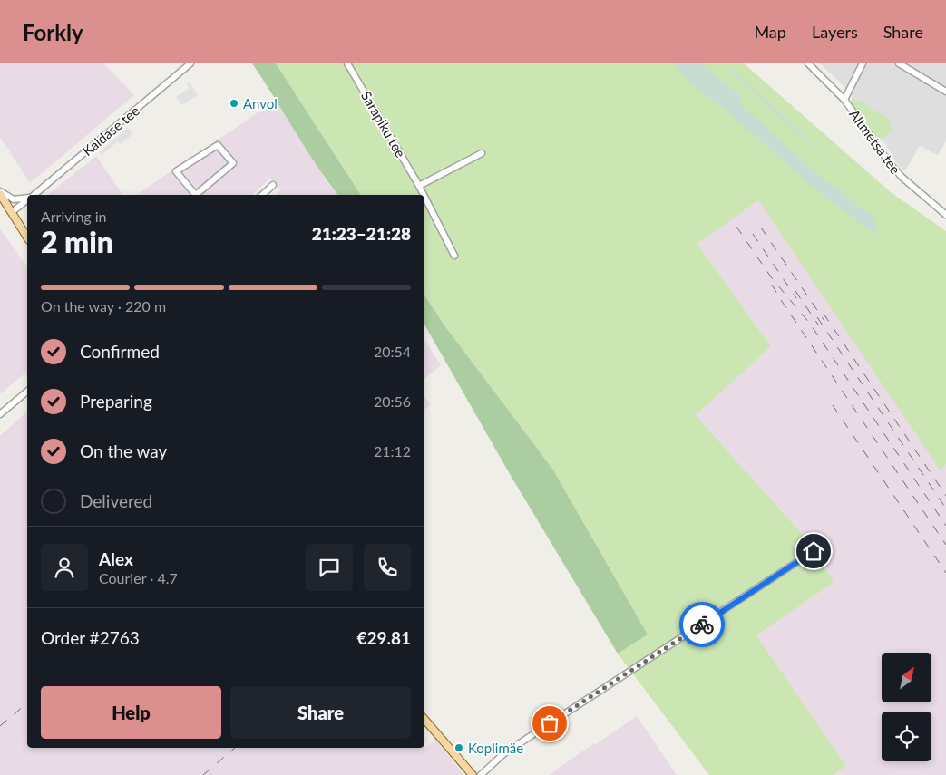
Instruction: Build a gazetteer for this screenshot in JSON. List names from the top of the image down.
{
  "streets": {
    "street": ["Sarapiku tee", "Kaldase tee", "Altmetsa tee"]
  },
  "places": ["Anvol", "Koplimäe"],
  "north": "top right",
  "page": {
    "header": "Forkly",
    "nav": ["Map", "Layers", "Share"],
    "heading": ["2 min", "Arriving in", "21:23–21:28"],
    "panel": [
      "Alex",
      "Courier · 4.7",
      "Order #2763",
      "€29.81"
    ],
    "bar": "On the way · 220 m",
    "list": [
      ["Confirmed", "20:54"],
      ["Preparing", "20:56"],
      ["On the way", "21:12"],
      "Delivered"
    ],
    "buttons": ["Help", "Share"]
  }
}
